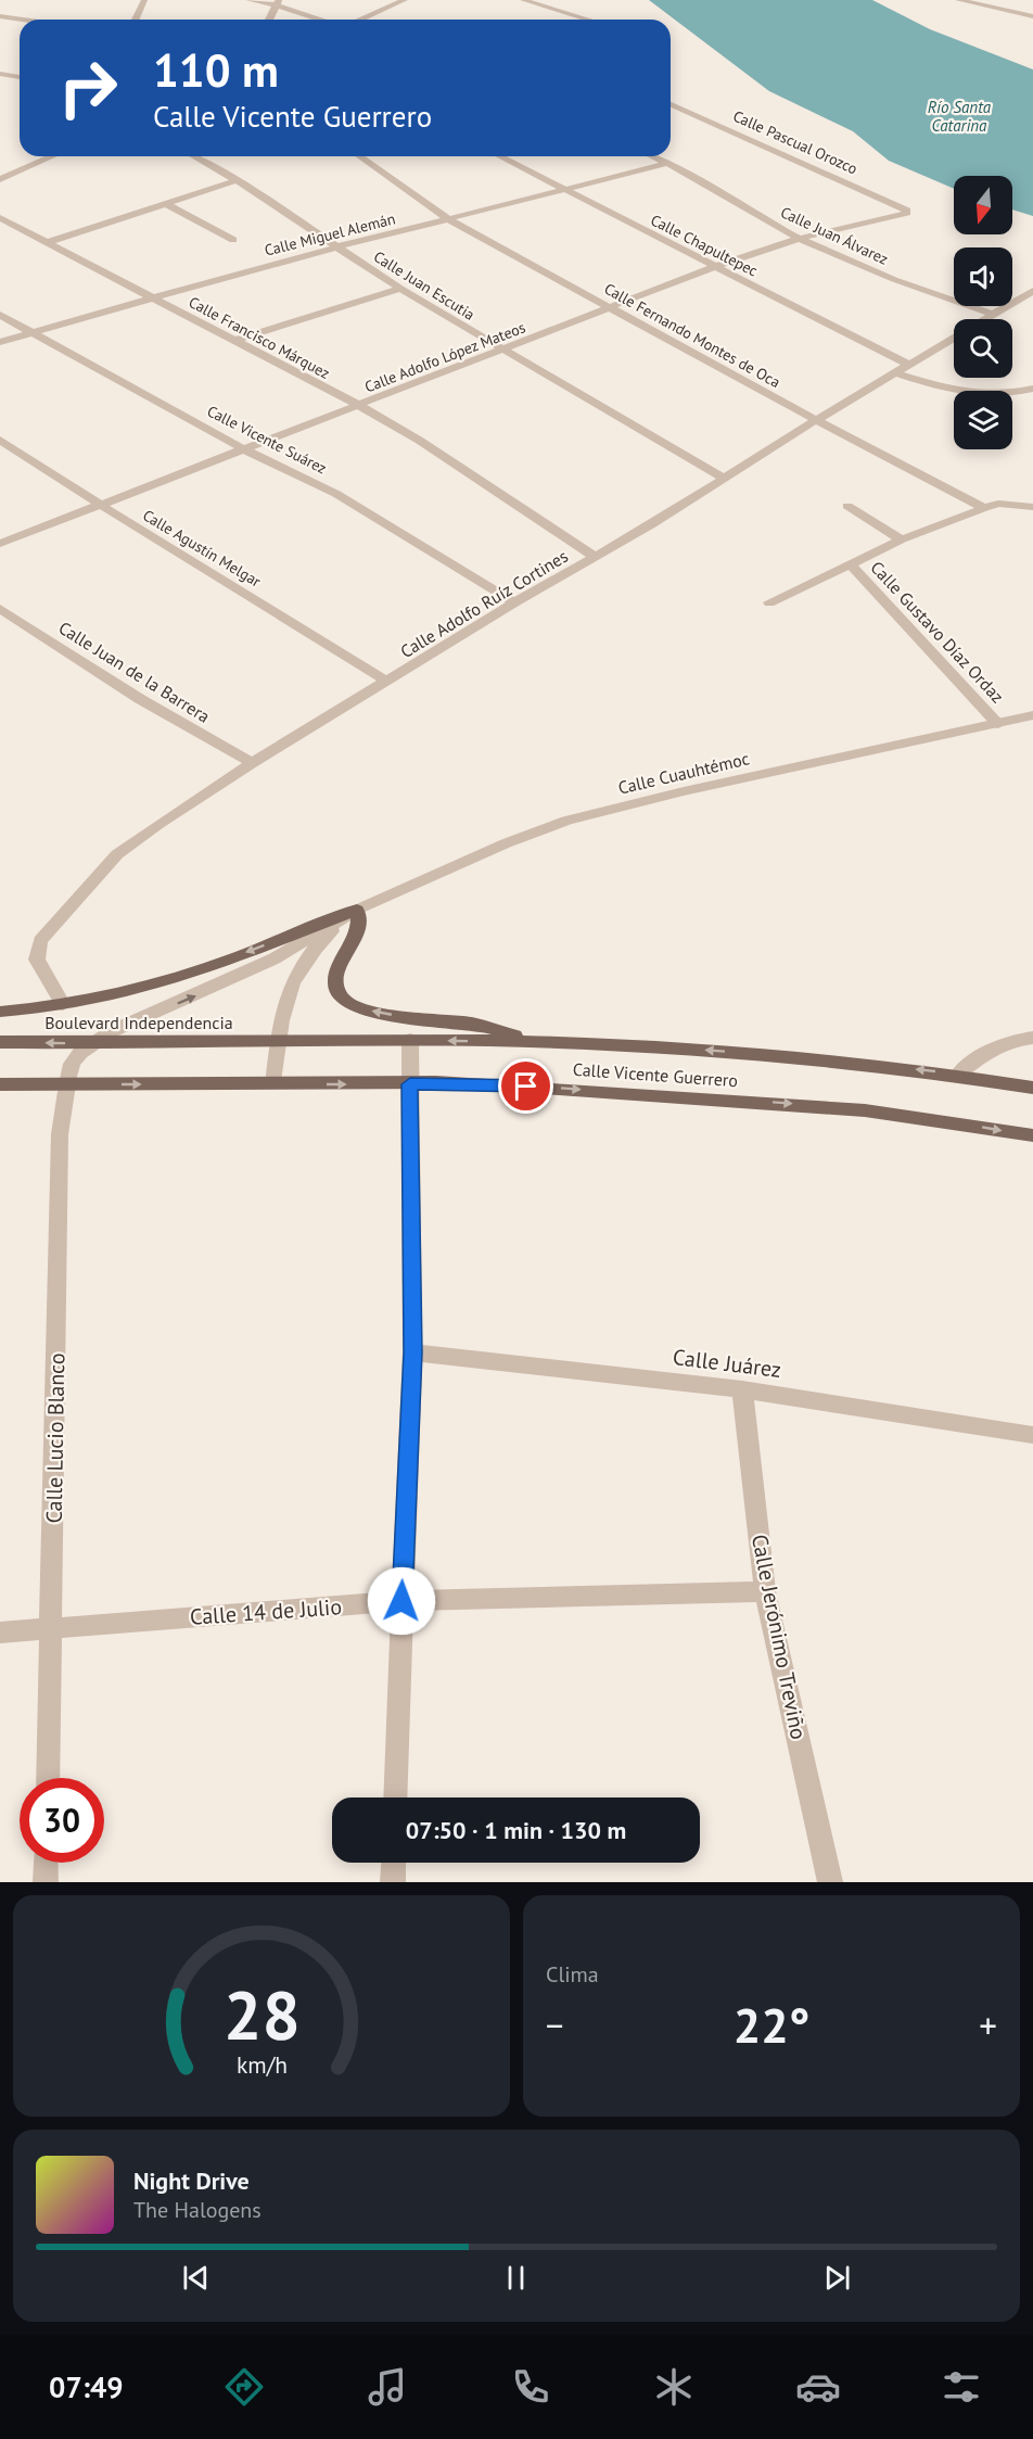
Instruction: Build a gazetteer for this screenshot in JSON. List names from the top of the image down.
{
  "streets": {
    "main road": ["Boulevard Independencia", "Calle Vicente Guerrero"],
    "street": [
      "Calle Pascual Orozco",
      "Calle Miguel Alemán",
      "Calle Juan Álvarez",
      "Calle Chapultepec",
      "Calle Juan Escutia",
      "Calle Fernando Montes de Oca",
      "Calle Francisco Márquez",
      "Calle Adolfo López Mateos",
      "Calle Vicente Suárez",
      "Calle Agustín Melgar",
      "Calle Adolfo Ruíz Cortines",
      "Calle Gustavo Díaz Ordaz",
      "Calle Juan de la Barrera",
      "Calle Cuauhtémoc",
      "Calle Juárez",
      "Calle Lucio Blanco",
      "Calle 14 de Julio",
      "Calle Jerónimo Treviño"
    ]
  },
  "crossings": [
    ["Calle Pascual Orozco", "Calle Adolfo López Mateos"],
    ["Calle Miguel Alemán", "Calle Juan Álvarez"],
    ["Calle Miguel Alemán", "Calle Chapultepec"],
    ["Calle Miguel Alemán", "Calle Juan Escutia"],
    ["Calle Miguel Alemán", "Calle Fernando Montes de Oca"],
    ["Calle Miguel Alemán", "Calle Francisco Márquez"],
    ["Calle Miguel Alemán", "Calle Vicente Suárez"],
    ["Calle Juan Álvarez", "Calle Adolfo López Mateos"],
    ["Calle Juan Álvarez", "Calle Adolfo Ruíz Cortines"],
    ["Calle Chapultepec", "Calle Adolfo López Mateos"],
    ["Calle Chapultepec", "Calle Adolfo Ruíz Cortines"],
    ["Calle Juan Escutia", "Calle Adolfo López Mateos"],
    ["Calle Juan Escutia", "Calle Adolfo Ruíz Cortines"],
    ["Calle Fernando Montes de Oca", "Calle Adolfo López Mateos"],
    ["Calle Fernando Montes de Oca", "Calle Adolfo Ruíz Cortines"],
    ["Calle Fernando Montes de Oca", "Calle Gustavo Díaz Ordaz"],
    ["Calle Francisco Márquez", "Calle Adolfo López Mateos"],
    ["Calle Francisco Márquez", "Calle Adolfo Ruíz Cortines"],
    ["Calle Adolfo López Mateos", "Calle Vicente Suárez"],
    ["Calle Adolfo López Mateos", "Calle Agustín Melgar"],
    ["Calle Vicente Suárez", "Calle Adolfo Ruíz Cortines"],
    ["Calle Agustín Melgar", "Calle Adolfo Ruíz Cortines"],
    ["Calle Adolfo Ruíz Cortines", "Calle Juan de la Barrera"],
    ["Calle Gustavo Díaz Ordaz", "Calle Cuauhtémoc"],
    ["Boulevard Independencia", "Calle Vicente Guerrero"],
    ["Boulevard Independencia", "Calle Lucio Blanco"],
    ["Calle Juárez", "Calle Jerónimo Treviño"],
    ["Calle Lucio Blanco", "Calle 14 de Julio"],
    ["Calle 14 de Julio", "Calle Jerónimo Treviño"]
  ],
  "water": ["Río Santa Catarina"],
  "north": "bottom",
  "page": {
    "turn": ["110 m", "Calle Vicente Guerrero"],
    "limit": "30",
    "trip": "07:50 · 1 min · 130 m",
    "tile": "Clima",
    "heat": ["−", "22°", "+"],
    "song": ["Night Drive", "The Halogens"],
    "tabs": "07:49",
    "gauge": ["28", "km/h"]
  }
}
